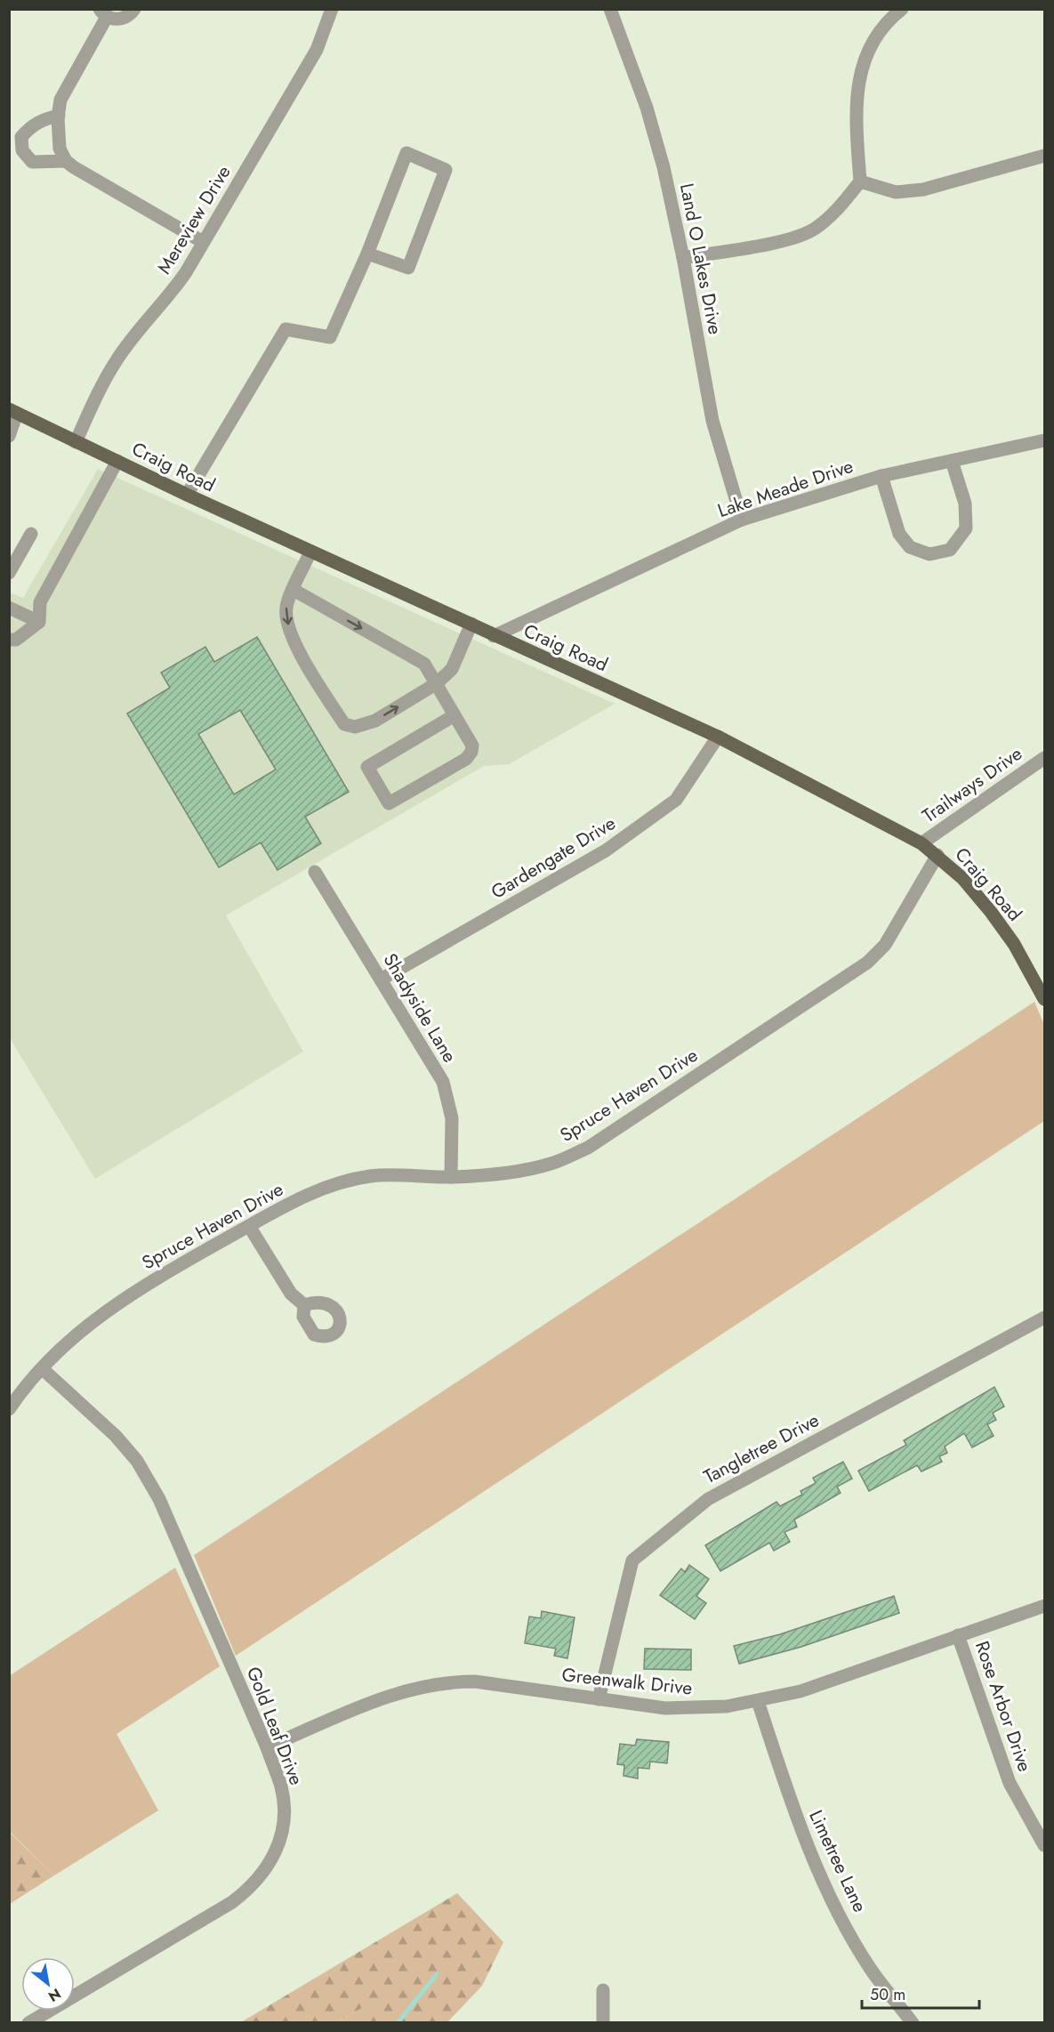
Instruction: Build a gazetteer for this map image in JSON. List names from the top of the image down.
{
  "streets": {
    "main road": ["Craig Road"],
    "street": [
      "Mereview Drive",
      "Land O Lakes Drive",
      "Lake Meade Drive",
      "Trailways Drive",
      "Gardengate Drive",
      "Shadyside Lane",
      "Spruce Haven Drive",
      "Tangletree Drive",
      "Greenwalk Drive",
      "Rose Arbor Drive",
      "Gold Leaf Drive",
      "Limetree Lane"
    ]
  },
  "crossings": [
    ["Mereview Drive", "Craig Road"],
    ["Land O Lakes Drive", "Lake Meade Drive"],
    ["Craig Road", "Lake Meade Drive"],
    ["Craig Road", "Trailways Drive"],
    ["Craig Road", "Gardengate Drive"],
    ["Craig Road", "Spruce Haven Drive"],
    ["Gardengate Drive", "Shadyside Lane"],
    ["Shadyside Lane", "Spruce Haven Drive"],
    ["Spruce Haven Drive", "Gold Leaf Drive"],
    ["Tangletree Drive", "Greenwalk Drive"],
    ["Greenwalk Drive", "Rose Arbor Drive"],
    ["Greenwalk Drive", "Gold Leaf Drive"],
    ["Greenwalk Drive", "Limetree Lane"]
  ],
  "scale_bar": "50 m",
  "north": "bottom right"
}
